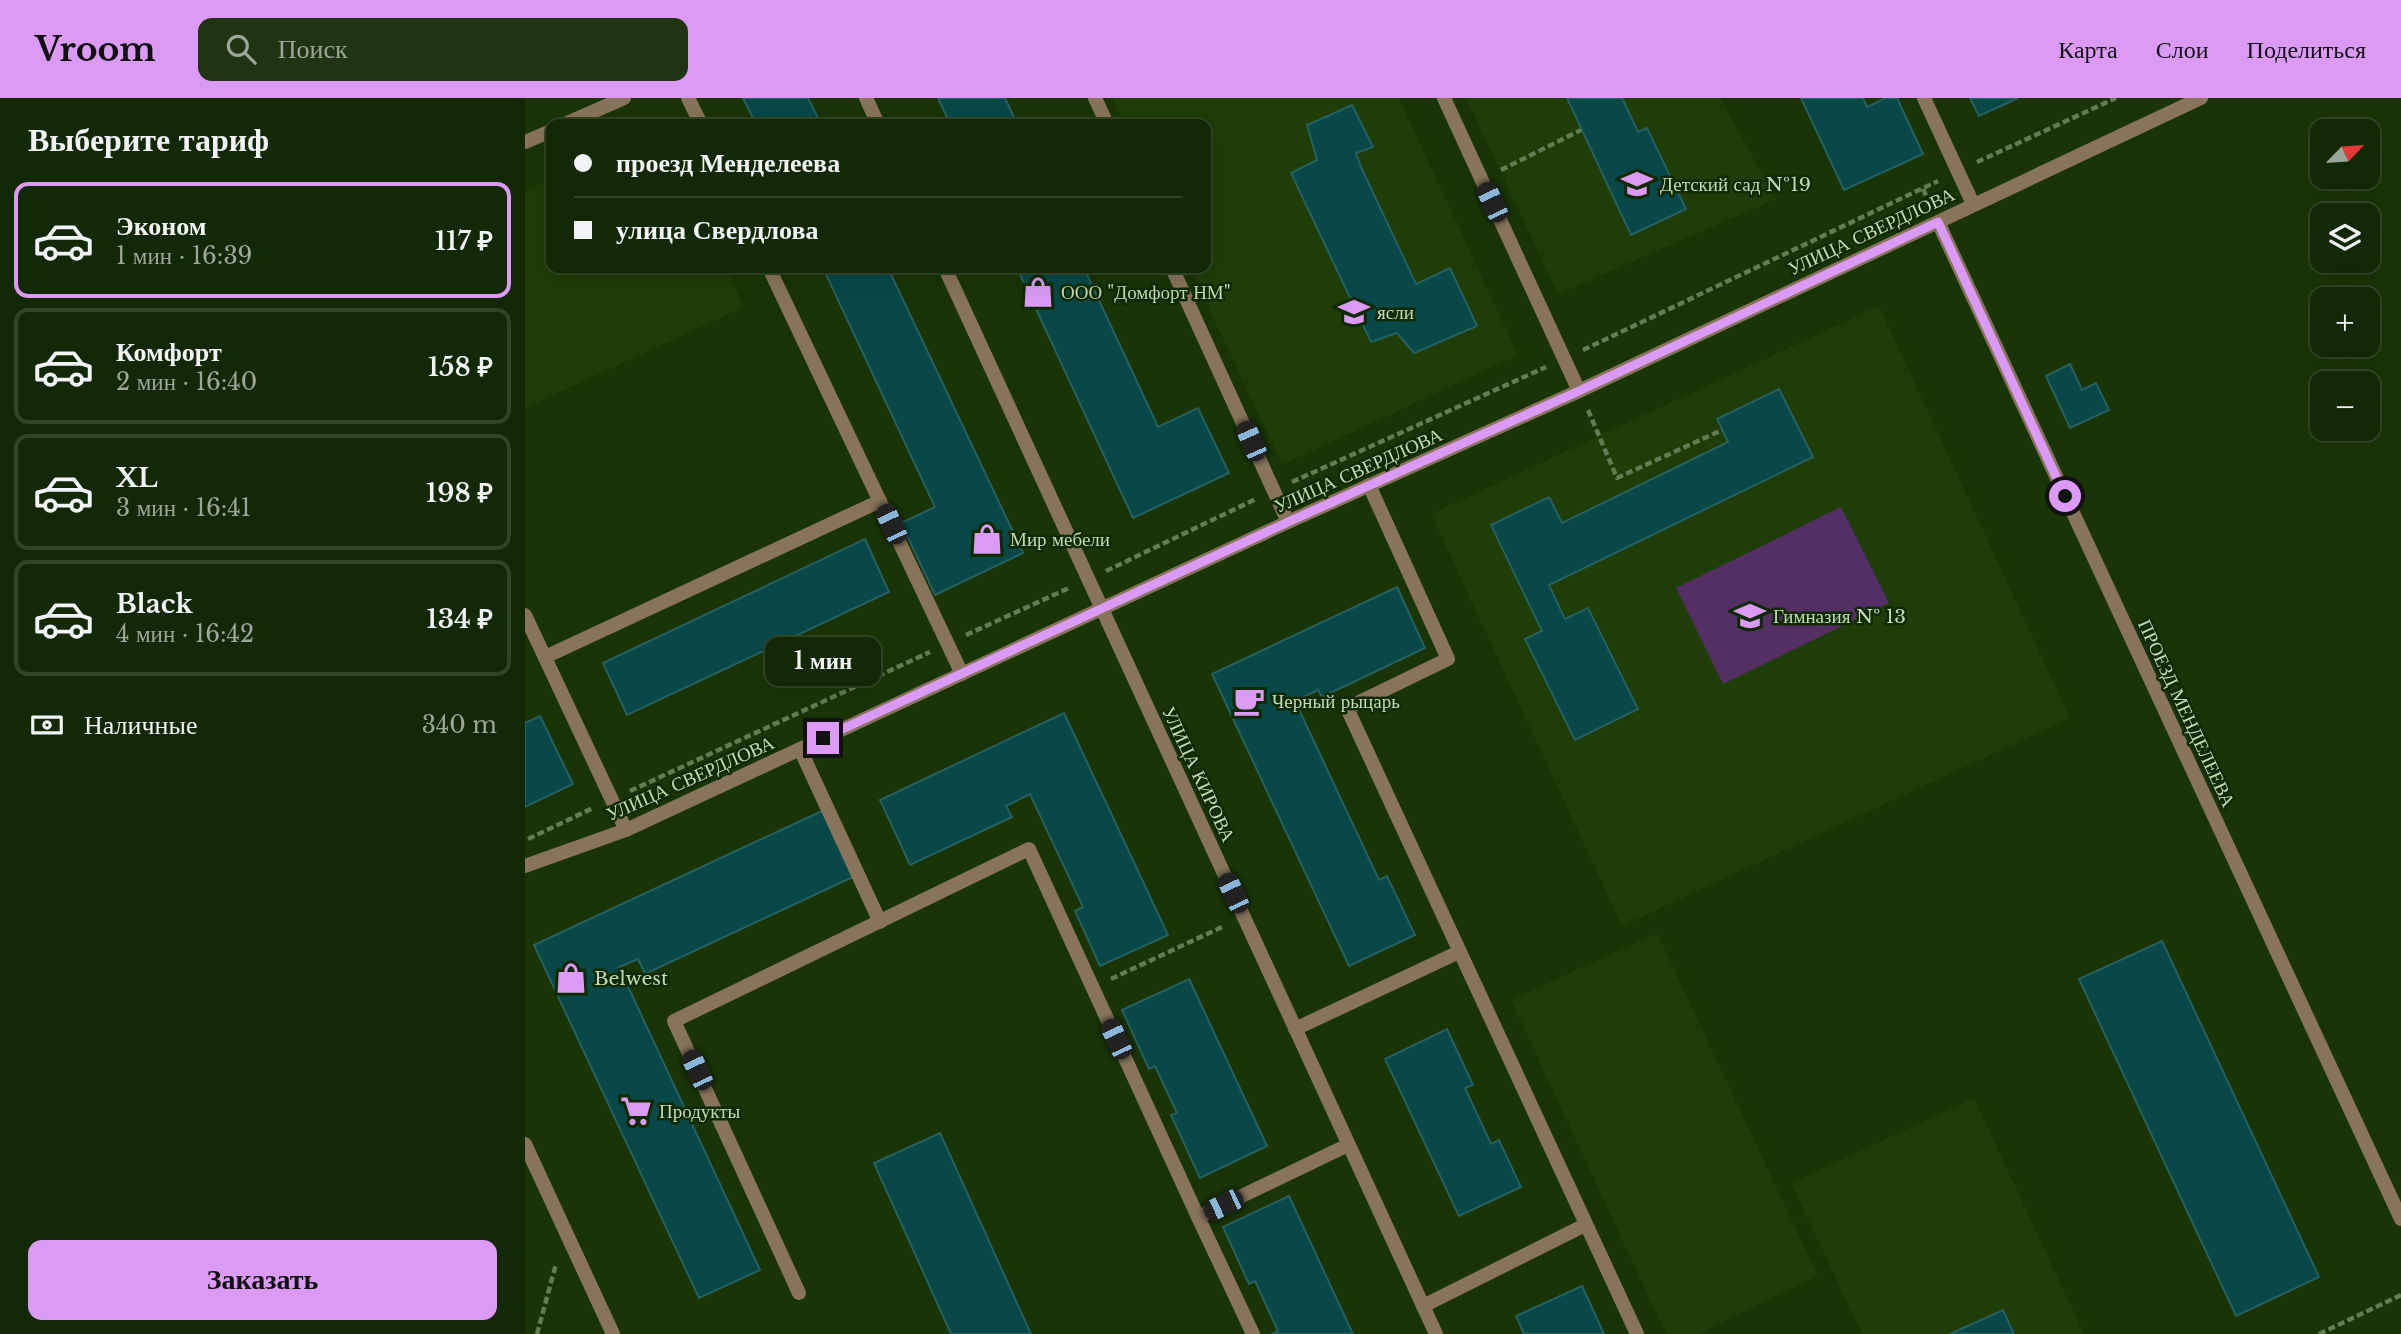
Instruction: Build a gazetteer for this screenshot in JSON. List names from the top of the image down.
{
  "streets": {
    "street": ["УЛИЦА СВЕРДЛОВА", "ПРОЕЗД МЕНДЕЛЕЕВА", "УЛИЦА КИРОВА"]
  },
  "crossings": [
    ["УЛИЦА СВЕРДЛОВА", "ПРОЕЗД МЕНДЕЛЕЕВА"],
    ["УЛИЦА СВЕРДЛОВА", "УЛИЦА КИРОВА"]
  ],
  "places": {
    "school or university": ["Детский сад №19", "ясли", "Гимназия № 13"],
    "shop": ["ООО \"Домфорт НМ\"", "Мир мебели", "Belwest"],
    "cafe": ["Черный рыцарь"],
    "supermarket": ["Продукты"]
  },
  "north": "top right",
  "page": {
    "header": "Vroom",
    "search": "Поиск",
    "nav": ["Карта", "Слои", "Поделиться"],
    "heading": "Выберите тариф",
    "map_buttons": ["+", "−"],
    "banner": ["проезд Менделеева", "улица Свердлова"],
    "list": [
      {
        "name": "Эконом",
        "note": "1 мин · 16:39",
        "value": "117 ₽"
      },
      {
        "name": "Комфорт",
        "note": "2 мин · 16:40",
        "value": "158 ₽"
      },
      {
        "name": "XL",
        "note": "3 мин · 16:41",
        "value": "198 ₽"
      },
      {
        "name": "Black",
        "note": "4 мин · 16:42",
        "value": "134 ₽"
      }
    ],
    "bubble": "1 мин",
    "pay": ["Наличные", "340 m"],
    "buttons": "Заказать"
  }
}
